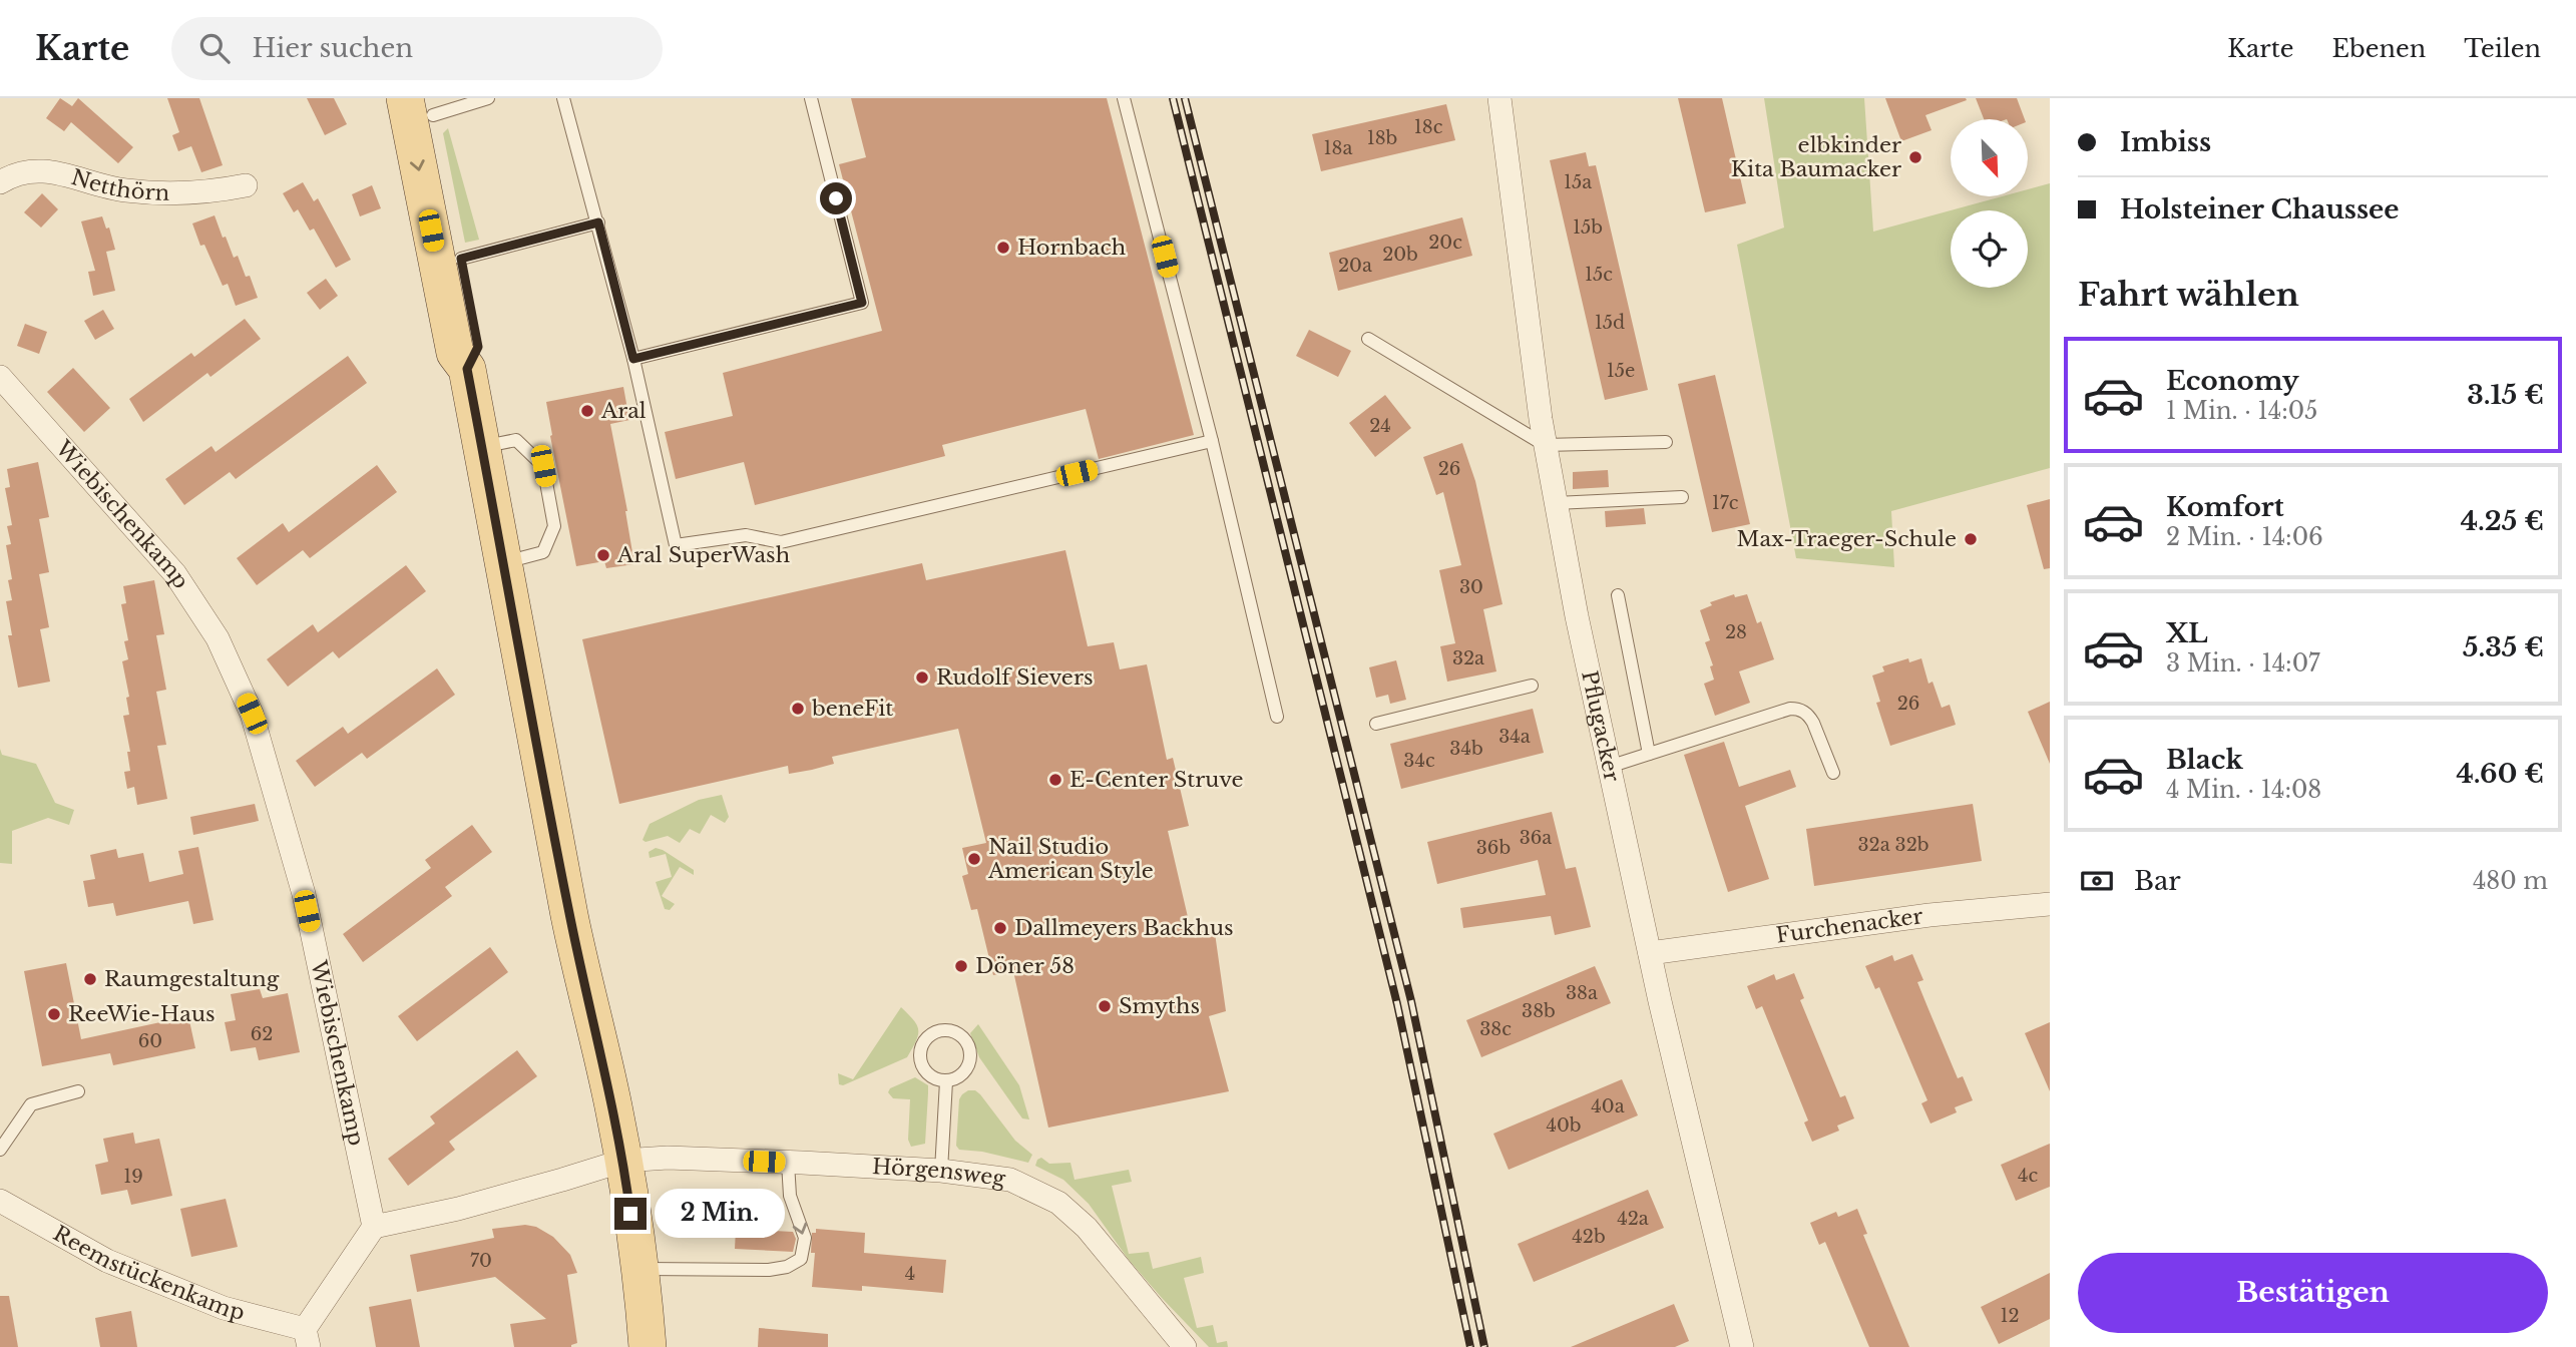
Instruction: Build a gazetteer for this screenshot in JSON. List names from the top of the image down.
{
  "streets": {
    "street": [
      "Netthörn",
      "Wiebischenkamp",
      "Pflugacker",
      "Furchenacker",
      "Hörgensweg",
      "Reemstückenkamp"
    ]
  },
  "crossings": [
    ["Wiebischenkamp", "Reemstückenkamp"],
    ["Pflugacker", "Furchenacker"]
  ],
  "places": [
    "elbkinder Kita Baumacker",
    "Hornbach",
    "Aral",
    "Max-Traeger-Schule",
    "Aral SuperWash",
    "Rudolf Sievers",
    "beneFit",
    "E-Center Struve",
    "Nail Studio American Style",
    "Dallmeyers Backhus",
    "Döner 58",
    "Raumgestaltung",
    "Smyths",
    "ReeWie-Haus"
  ],
  "house_numbers": [
    "18c",
    "18b",
    "18a",
    "15a",
    "15b",
    "20c",
    "20b",
    "20a",
    "15c",
    "15d",
    "15e",
    "24",
    "26",
    "17c",
    "30",
    "28",
    "32a",
    "26",
    "34a",
    "34b",
    "34c",
    "36a",
    "32a 32b",
    "36b",
    "38a",
    "38b",
    "38c",
    "62",
    "60",
    "40a",
    "40b",
    "4c",
    "19",
    "42a",
    "42b",
    "70",
    "4",
    "12"
  ],
  "north": "bottom right",
  "page": {
    "header": "Karte",
    "search": "Hier suchen",
    "nav": ["Karte", "Ebenen", "Teilen"],
    "banner": ["Imbiss", "Holsteiner Chaussee"],
    "heading": "Fahrt wählen",
    "list": [
      {
        "name": "Economy",
        "note": "1 Min. · 14:05",
        "value": "3.15 €"
      },
      {
        "name": "Komfort",
        "note": "2 Min. · 14:06",
        "value": "4.25 €"
      },
      {
        "name": "XL",
        "note": "3 Min. · 14:07",
        "value": "5.35 €"
      },
      {
        "name": "Black",
        "note": "4 Min. · 14:08",
        "value": "4.60 €"
      }
    ],
    "pay": ["Bar", "480 m"],
    "bubble": "2 Min.",
    "buttons": "Bestätigen"
  }
}
